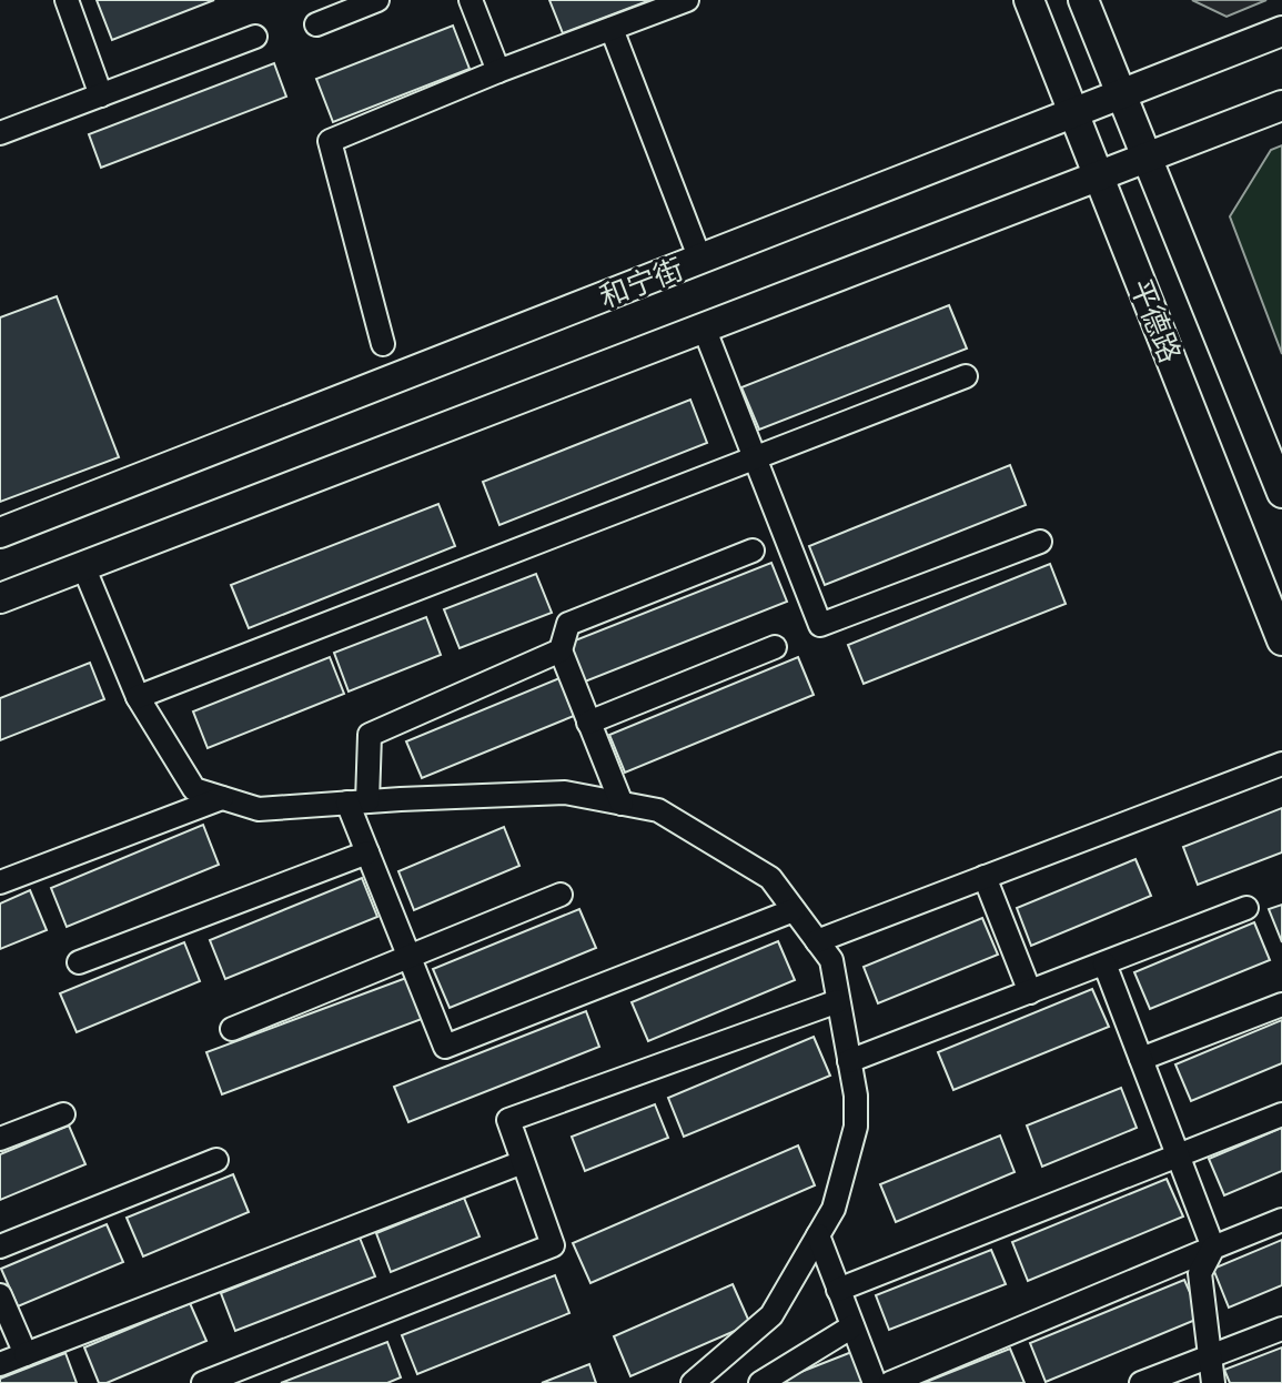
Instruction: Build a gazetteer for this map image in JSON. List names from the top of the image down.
{
  "streets": {
    "main road": ["和宁街", "平德路"]
  },
  "crossings": [
    ["和宁街", "平德路"]
  ]
}
